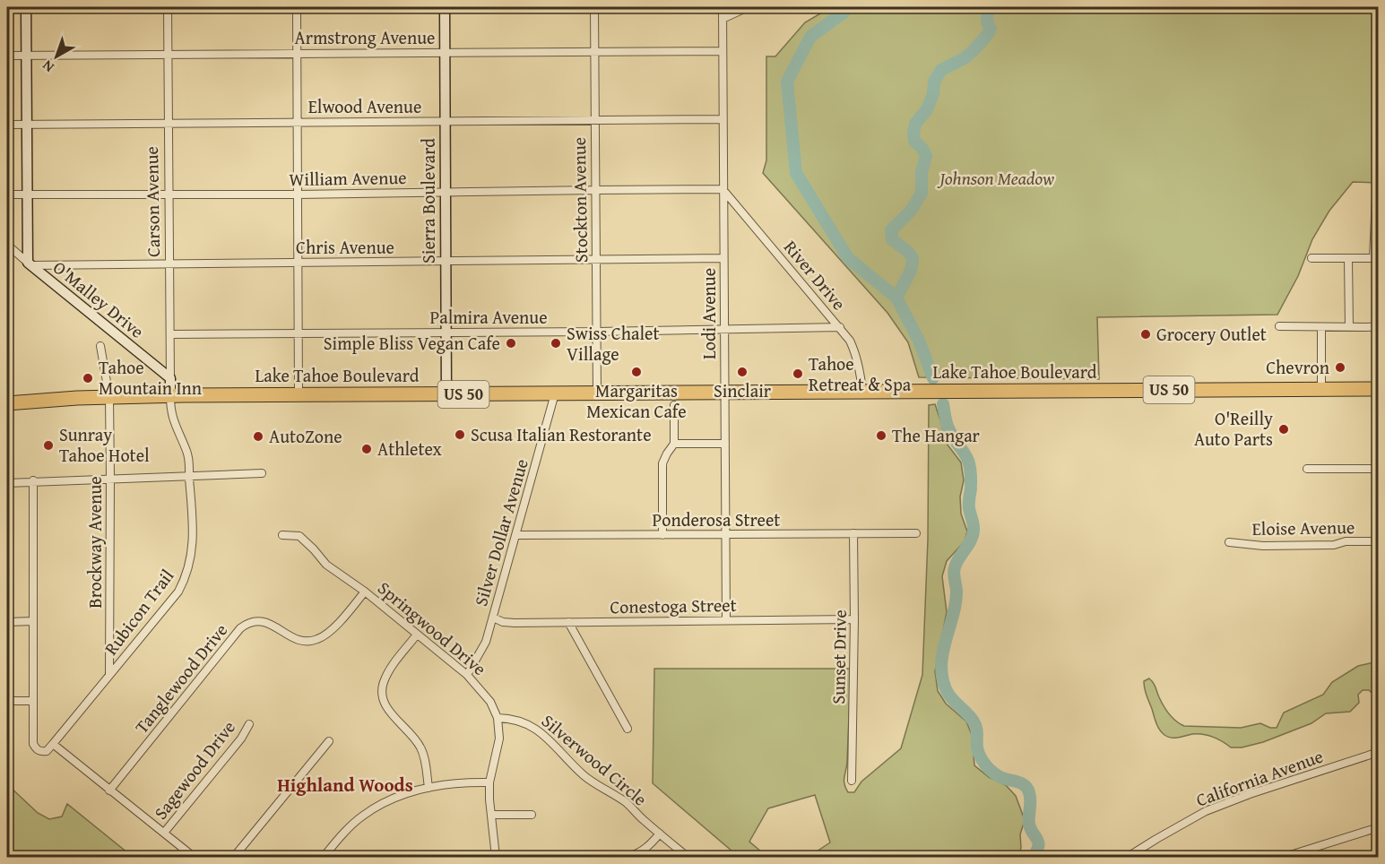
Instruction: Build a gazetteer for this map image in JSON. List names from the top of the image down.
{
  "streets": {
    "highway": ["Lake Tahoe Boulevard", "US 50"],
    "street": [
      "Armstrong Avenue",
      "Elwood Avenue",
      "William Avenue",
      "Stockton Avenue",
      "Sierra Boulevard",
      "Carson Avenue",
      "Chris Avenue",
      "River Drive",
      "O'Malley Drive",
      "Lodi Avenue",
      "Palmira Avenue",
      "Ponderosa Street",
      "Eloise Avenue",
      "Silver Dollar Avenue",
      "Brockway Avenue",
      "Conestoga Street",
      "Rubicon Trail",
      "Springwood Drive",
      "Sunset Drive",
      "Tanglewood Drive",
      "Silverwood Circle",
      "Sagewood Drive",
      "California Avenue"
    ]
  },
  "crossings": [
    ["Armstrong Avenue", "Stockton Avenue"],
    ["Armstrong Avenue", "Sierra Boulevard"],
    ["Armstrong Avenue", "Carson Avenue"],
    ["Armstrong Avenue", "Lodi Avenue"],
    ["Elwood Avenue", "Stockton Avenue"],
    ["Elwood Avenue", "Sierra Boulevard"],
    ["Elwood Avenue", "Carson Avenue"],
    ["Elwood Avenue", "Lodi Avenue"],
    ["William Avenue", "Stockton Avenue"],
    ["William Avenue", "Sierra Boulevard"],
    ["William Avenue", "Carson Avenue"],
    ["William Avenue", "River Drive"],
    ["William Avenue", "Lodi Avenue"],
    ["Stockton Avenue", "Chris Avenue"],
    ["Stockton Avenue", "Palmira Avenue"],
    ["Stockton Avenue", "Lake Tahoe Boulevard"],
    ["Sierra Boulevard", "Chris Avenue"],
    ["Sierra Boulevard", "Palmira Avenue"],
    ["Sierra Boulevard", "Lake Tahoe Boulevard"],
    ["Carson Avenue", "Chris Avenue"],
    ["Carson Avenue", "O'Malley Drive"],
    ["Carson Avenue", "Palmira Avenue"],
    ["Carson Avenue", "Lake Tahoe Boulevard"],
    ["Carson Avenue", "Rubicon Trail"],
    ["Chris Avenue", "O'Malley Drive"],
    ["Chris Avenue", "Lodi Avenue"],
    ["River Drive", "Lodi Avenue"],
    ["River Drive", "Palmira Avenue"],
    ["River Drive", "Lake Tahoe Boulevard"],
    ["Lodi Avenue", "Palmira Avenue"],
    ["Lodi Avenue", "Lake Tahoe Boulevard"],
    ["Lodi Avenue", "Ponderosa Street"],
    ["Lodi Avenue", "Conestoga Street"],
    ["Lake Tahoe Boulevard", "Silver Dollar Avenue"],
    ["Lake Tahoe Boulevard", "Brockway Avenue"],
    ["Lake Tahoe Boulevard", "Rubicon Trail"],
    ["Ponderosa Street", "Silver Dollar Avenue"],
    ["Ponderosa Street", "Sunset Drive"],
    ["Silver Dollar Avenue", "Conestoga Street"],
    ["Silver Dollar Avenue", "Springwood Drive"],
    ["Brockway Avenue", "Rubicon Trail"],
    ["Conestoga Street", "Sunset Drive"],
    ["Springwood Drive", "Tanglewood Drive"],
    ["Springwood Drive", "Silverwood Circle"]
  ],
  "districts": ["Highland Woods"],
  "parks": ["Johnson Meadow"],
  "places": [
    "Grocery Outlet",
    "Simple Bliss Vegan Cafe",
    "Swiss Chalet Village",
    "Chevron",
    "Margaritas Mexican Cafe",
    "Sinclair",
    "Tahoe Retreat & Spa",
    "Tahoe Mountain Inn",
    "O'Reilly Auto Parts",
    "Scusa Italian Restorante",
    "The Hangar",
    "AutoZone",
    "Sunray Tahoe Hotel",
    "Athletex"
  ],
  "north": "bottom left"
}
